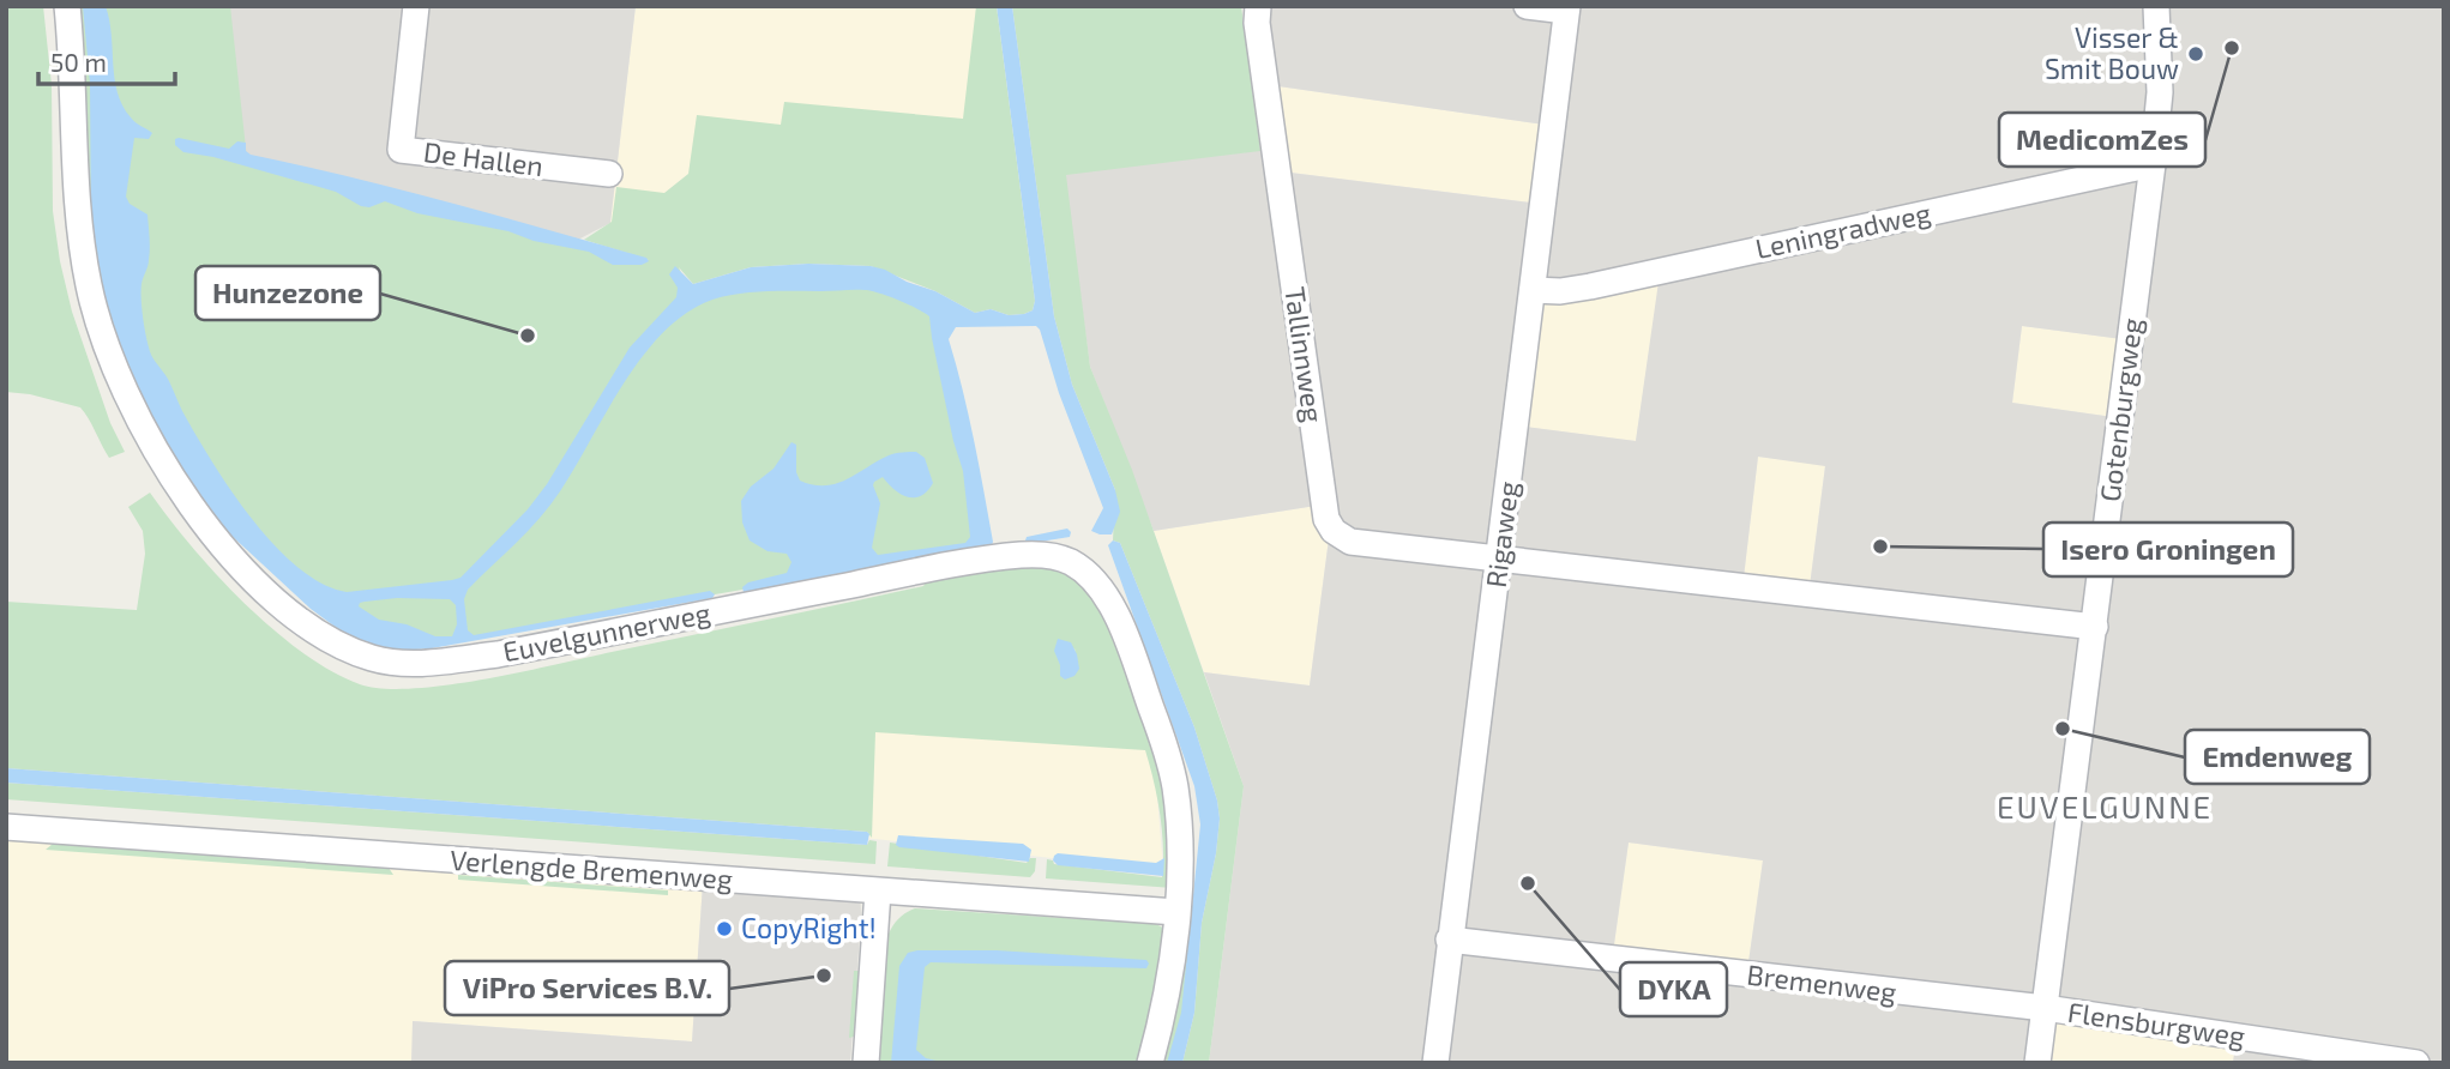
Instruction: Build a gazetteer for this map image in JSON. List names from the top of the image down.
{
  "streets": {
    "street": [
      "De Hallen",
      "Leningradweg",
      "Tallinnweg",
      "Gotenburgweg",
      "Rigaweg",
      "Euvelgunnerweg",
      "Verlengde Bremenweg",
      "Bremenweg",
      "Flensburgweg"
    ]
  },
  "crossings": [
    ["Leningradweg", "Gotenburgweg"],
    ["Leningradweg", "Rigaweg"],
    ["Tallinnweg", "Gotenburgweg"],
    ["Tallinnweg", "Rigaweg"],
    ["Gotenburgweg", "Bremenweg"],
    ["Gotenburgweg", "Flensburgweg"],
    ["Rigaweg", "Bremenweg"],
    ["Euvelgunnerweg", "Verlengde Bremenweg"],
    ["Bremenweg", "Flensburgweg"]
  ],
  "districts": ["EUVELGUNNE"],
  "places": [
    "MedicomZes",
    "Visser & Smit Bouw",
    "Hunzezone",
    "Isero Groningen",
    "Emdenweg",
    "DYKA",
    "CopyRight!",
    "ViPro Services B.V."
  ],
  "scale_bar": "50 m"
}
